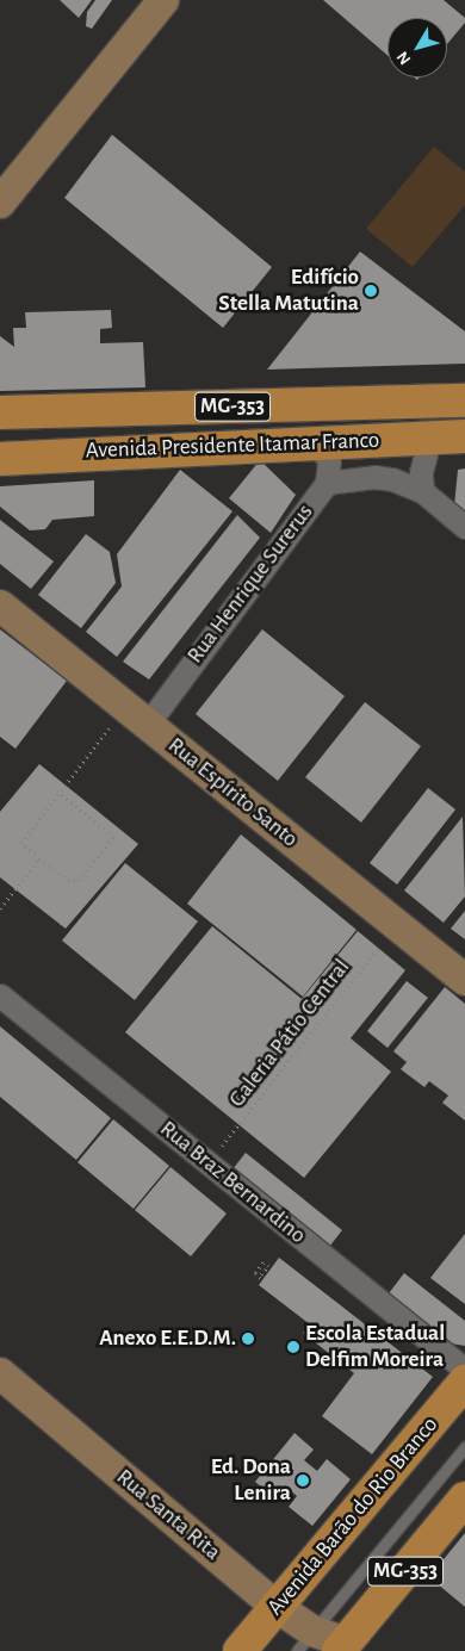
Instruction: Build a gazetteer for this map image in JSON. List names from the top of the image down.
{
  "streets": {
    "main road": ["MG-353", "Avenida Presidente Itamar Franco", "Avenida Barão do Rio Branco"],
    "street": [
      "Rua Henrique Surerus",
      "Rua Espírito Santo",
      "Rua Braz Bernardino",
      "Rua Santa Rita"
    ],
    "path": ["Galeria Pátio Central"]
  },
  "crossings": [
    ["MG-353", "Rua Santa Rita"],
    ["Avenida Presidente Itamar Franco", "Rua Henrique Surerus"],
    ["Rua Henrique Surerus", "Rua Espírito Santo"],
    ["Rua Espírito Santo", "Galeria Pátio Central"],
    ["Galeria Pátio Central", "Rua Braz Bernardino"],
    ["Rua Santa Rita", "Avenida Barão do Rio Branco"]
  ],
  "places": [
    "Edifício Stella Matutina",
    "Anexo E.E.D.M.",
    "Escola Estadual Delfim Moreira",
    "Ed. Dona Lenira"
  ],
  "north": "bottom left"
}
